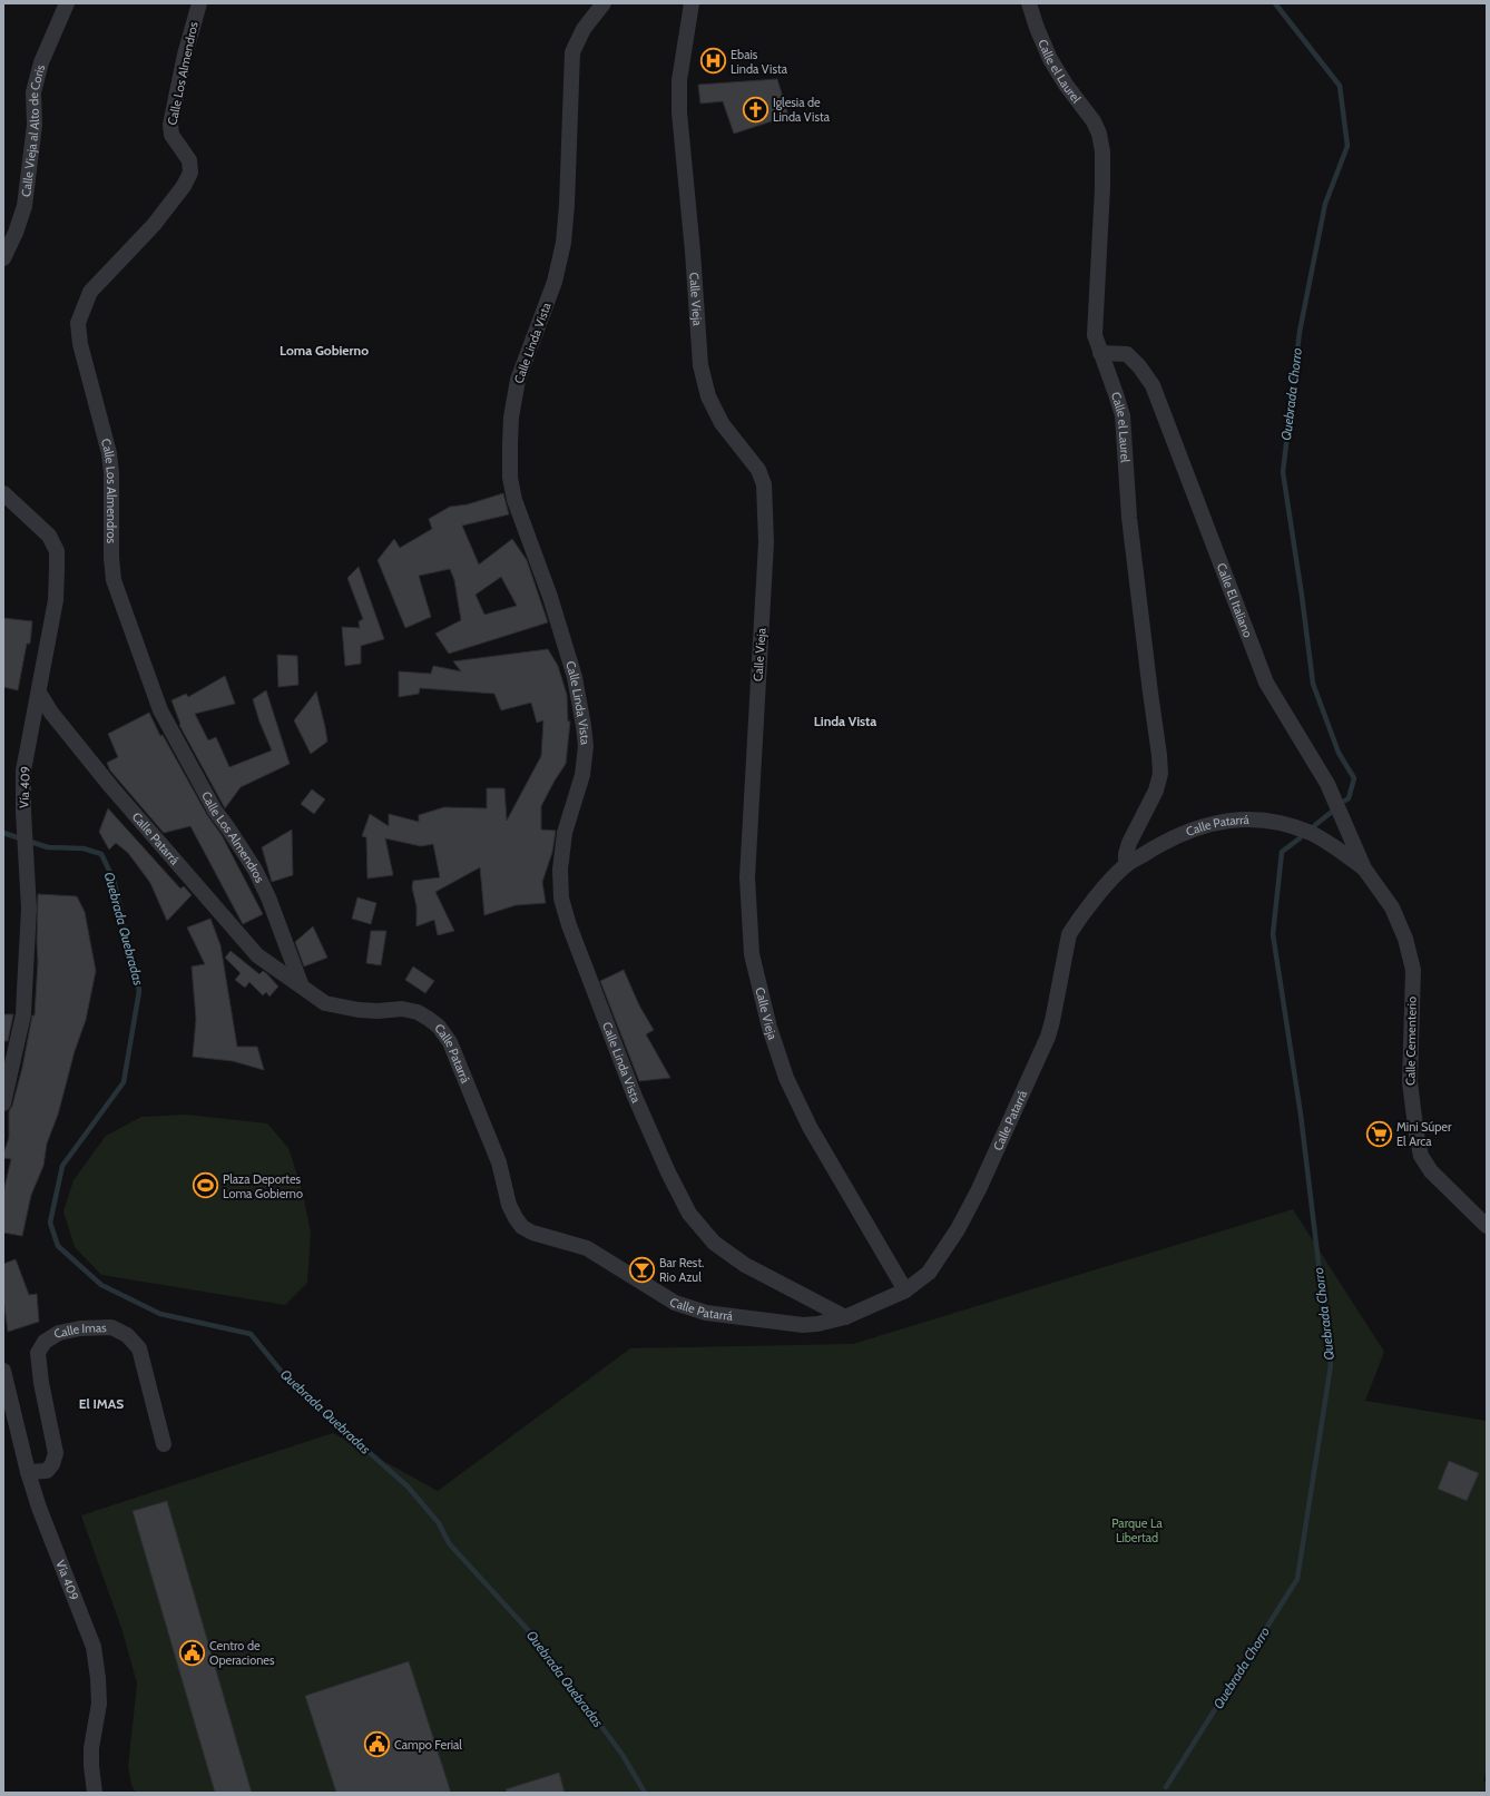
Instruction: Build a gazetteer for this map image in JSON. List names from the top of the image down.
{
  "streets": {
    "street": [
      "Calle el Laurel",
      "Calle Los Almendros",
      "Calle Vieja al Alto de Coris",
      "Calle Vieja",
      "Calle Linda Vista",
      "Calle El Italiano",
      "Vía 409",
      "Calle Patarrá",
      "Calle Cementerio",
      "Calle Imas"
    ]
  },
  "crossings": [
    ["Calle el Laurel", "Calle El Italiano"],
    ["Calle el Laurel", "Calle Patarrá"],
    ["Calle Los Almendros", "Calle Patarrá"],
    ["Calle Vieja", "Calle Patarrá"],
    ["Calle Linda Vista", "Calle Patarrá"],
    ["Calle El Italiano", "Calle Patarrá"],
    ["Calle El Italiano", "Calle Cementerio"],
    ["Vía 409", "Calle Patarrá"],
    ["Vía 409", "Calle Imas"],
    ["Calle Patarrá", "Calle Cementerio"]
  ],
  "districts": ["Loma Gobierno", "Linda Vista", "El IMAS"],
  "water": ["Quebrada Chorro", "Quebrada Quebradas"],
  "parks": ["Parque La Libertad"],
  "places": {
    "hospital": ["Ebais Linda Vista"],
    "church": ["Iglesia de Linda Vista"],
    "supermarket": ["Mini Súper El Arca"],
    "sports": ["Plaza Deportes Loma Gobierno"],
    "bar": ["Bar Rest. Rio Azul"],
    "public building": ["Centro de Operaciones", "Campo Ferial"]
  }
}
